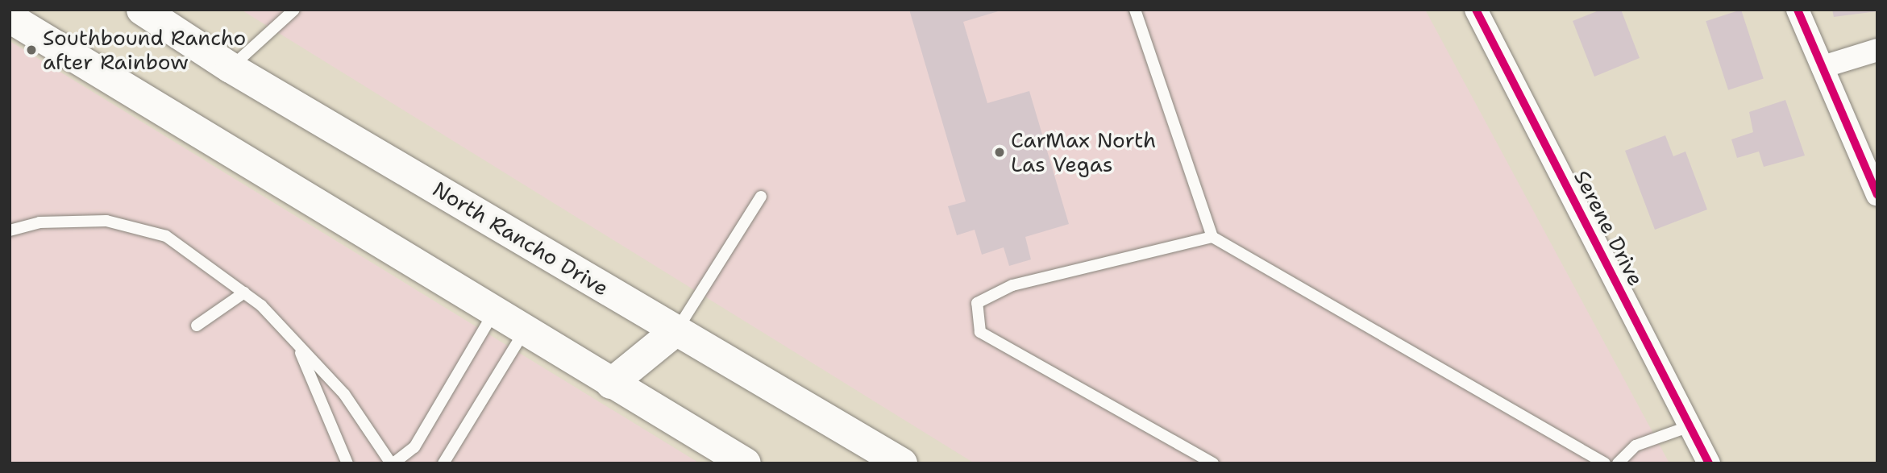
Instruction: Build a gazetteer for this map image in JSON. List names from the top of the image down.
{
  "streets": {
    "main road": ["North Rancho Drive"],
    "street": ["Serene Drive"]
  },
  "places": ["Southbound Rancho after Rainbow", "CarMax North Las Vegas"]
}
